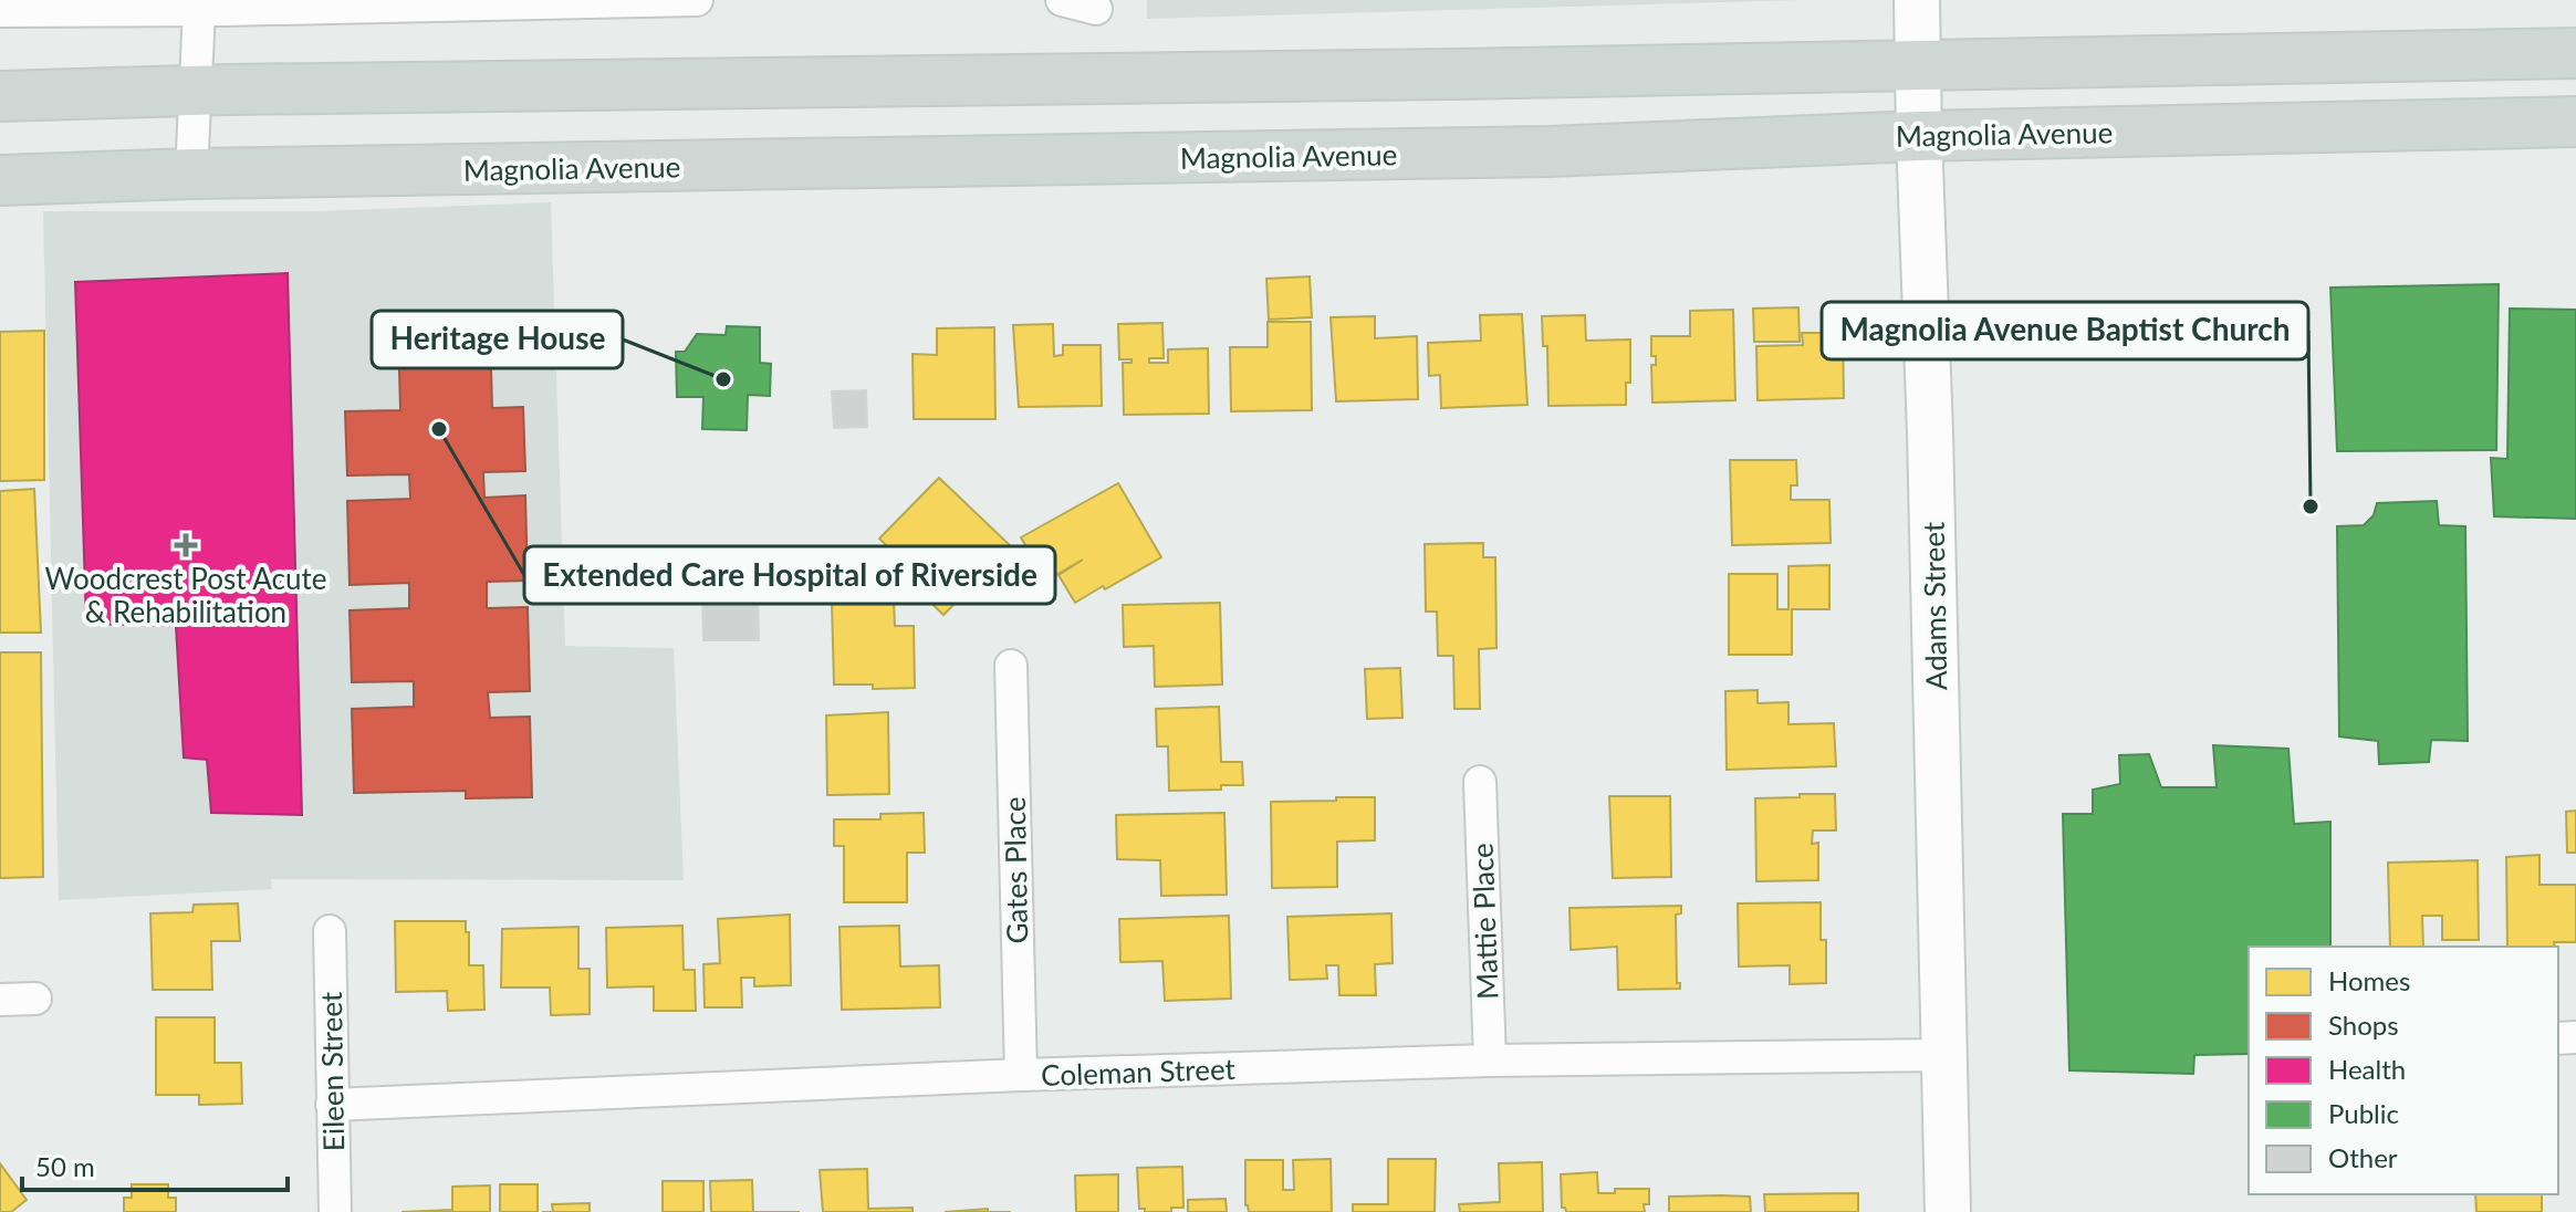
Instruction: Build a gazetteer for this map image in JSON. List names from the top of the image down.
{
  "streets": {
    "main road": ["Magnolia Avenue", "Adams Street"],
    "street": [
      "Gates Place",
      "Mattie Place",
      "Eileen Street",
      "Coleman Street"
    ]
  },
  "crossings": [
    ["Magnolia Avenue", "Adams Street"],
    ["Adams Street", "Coleman Street"],
    ["Gates Place", "Coleman Street"],
    ["Mattie Place", "Coleman Street"],
    ["Eileen Street", "Coleman Street"]
  ],
  "places": {
    "other": ["Heritage House", "Extended Care Hospital of Riverside", "Magnolia Avenue Baptist Church"],
    "health": ["Woodcrest Post Acute & Rehabilitation"]
  },
  "legend": [
    "Homes",
    "Shops",
    "Health",
    "Public",
    "Other"
  ],
  "scale_bar": "50 m"
}
